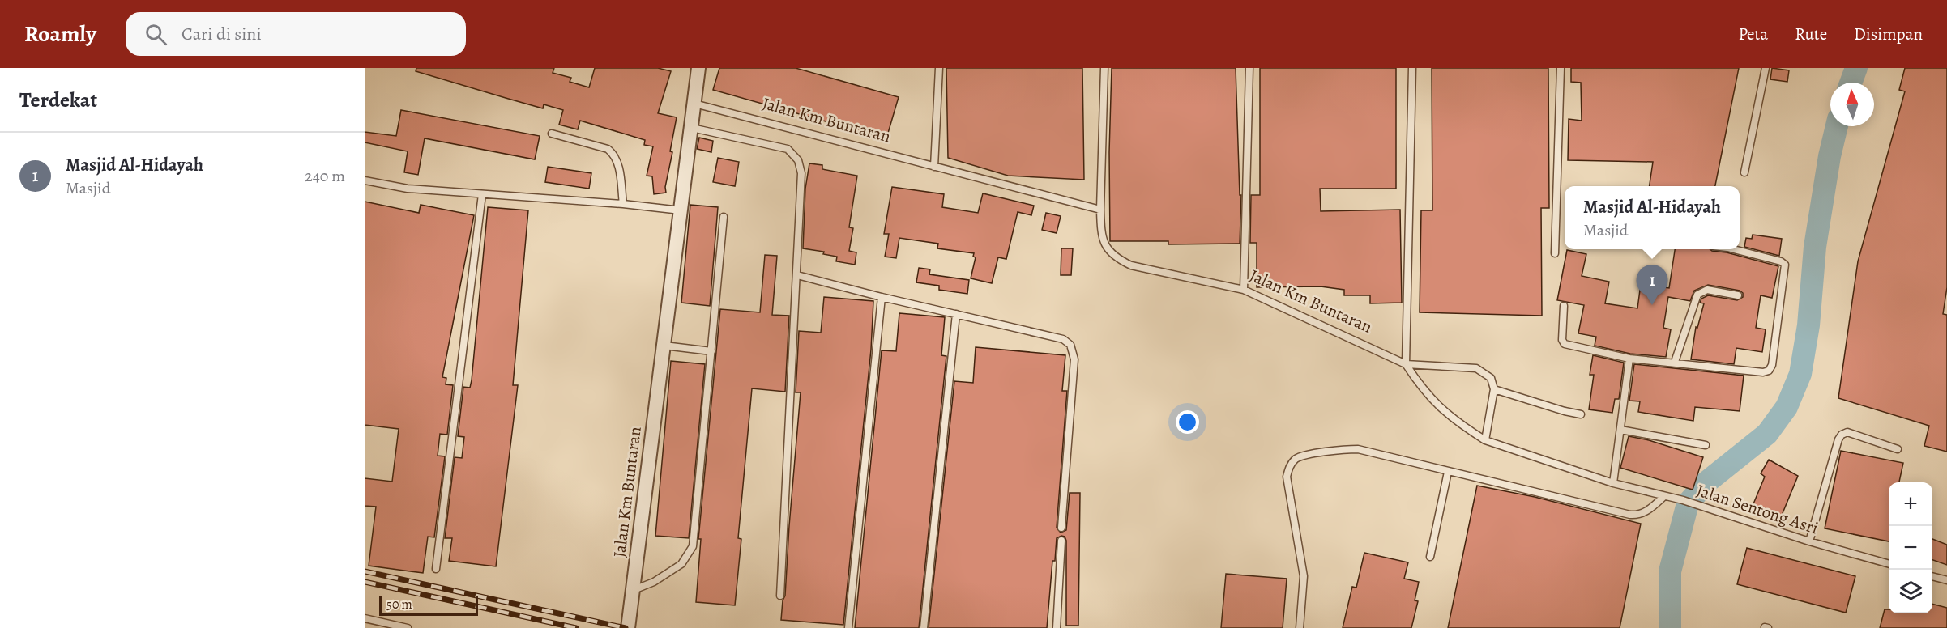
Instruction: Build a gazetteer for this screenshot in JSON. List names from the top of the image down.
{
  "streets": {
    "street": ["Jalan Km Buntaran"],
    "lane": ["Jalan Sentong Asri"]
  },
  "scale_bar": "50 m",
  "north": "top",
  "page": {
    "header": "Roamly",
    "search": "Cari di sini",
    "nav": ["Peta", "Rute", "Disimpan"],
    "heading": "Terdekat",
    "list": [
      {
        "mark": "1",
        "name": "Masjid Al-Hidayah",
        "note": "Masjid",
        "value": "240 m"
      }
    ],
    "popup": ["Masjid Al-Hidayah", "Masjid"],
    "pins": "1",
    "map_buttons": ["+", "−"],
    "scale": "50 m"
  }
}
